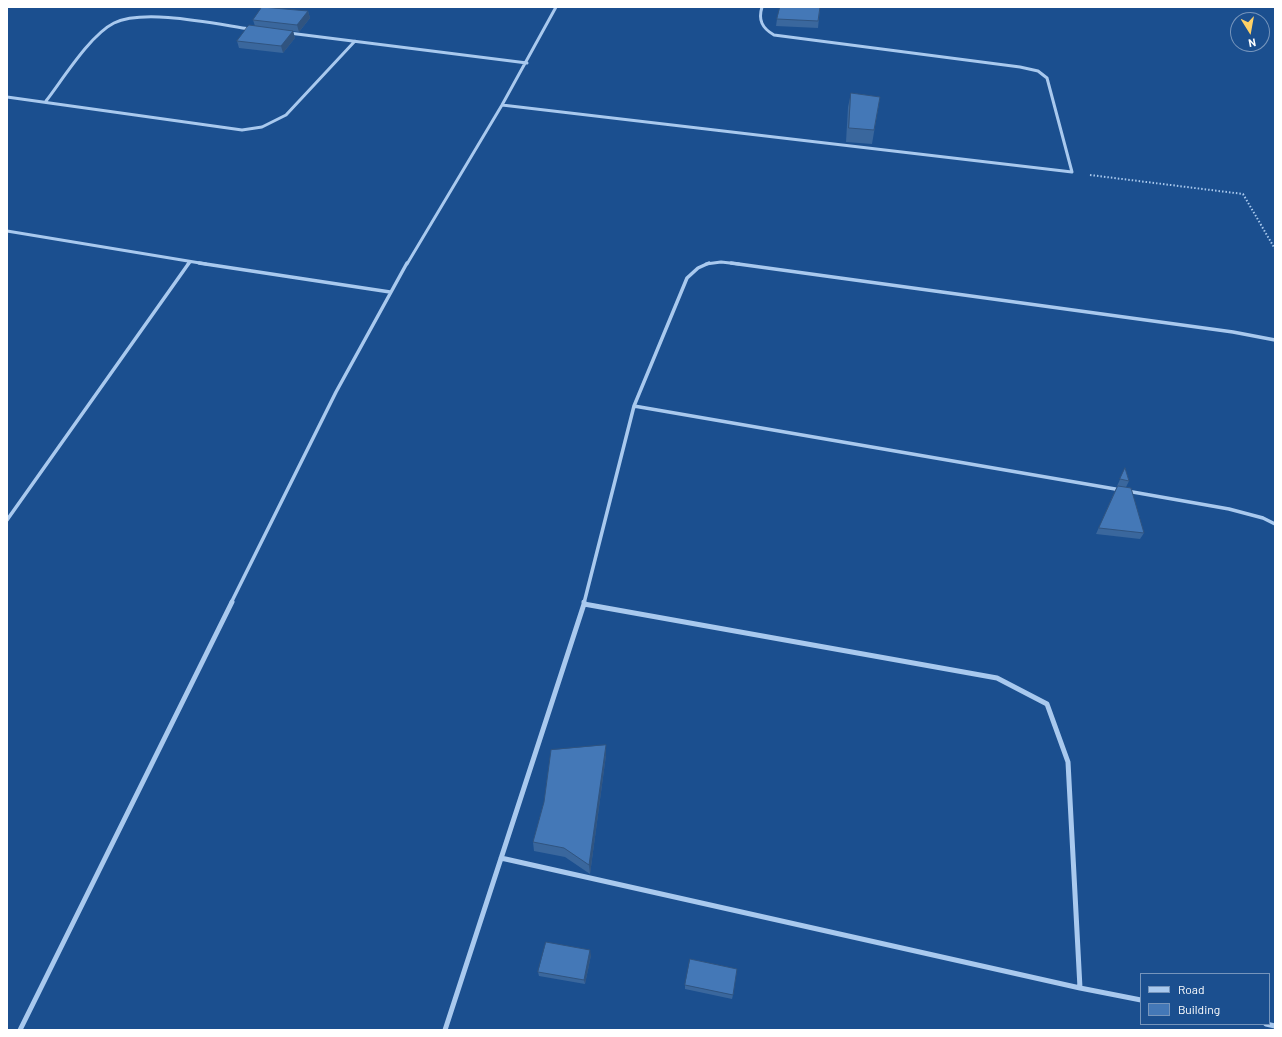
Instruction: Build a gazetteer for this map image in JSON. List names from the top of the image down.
{
  "legend": ["Road", "Building"],
  "north": "bottom"
}
